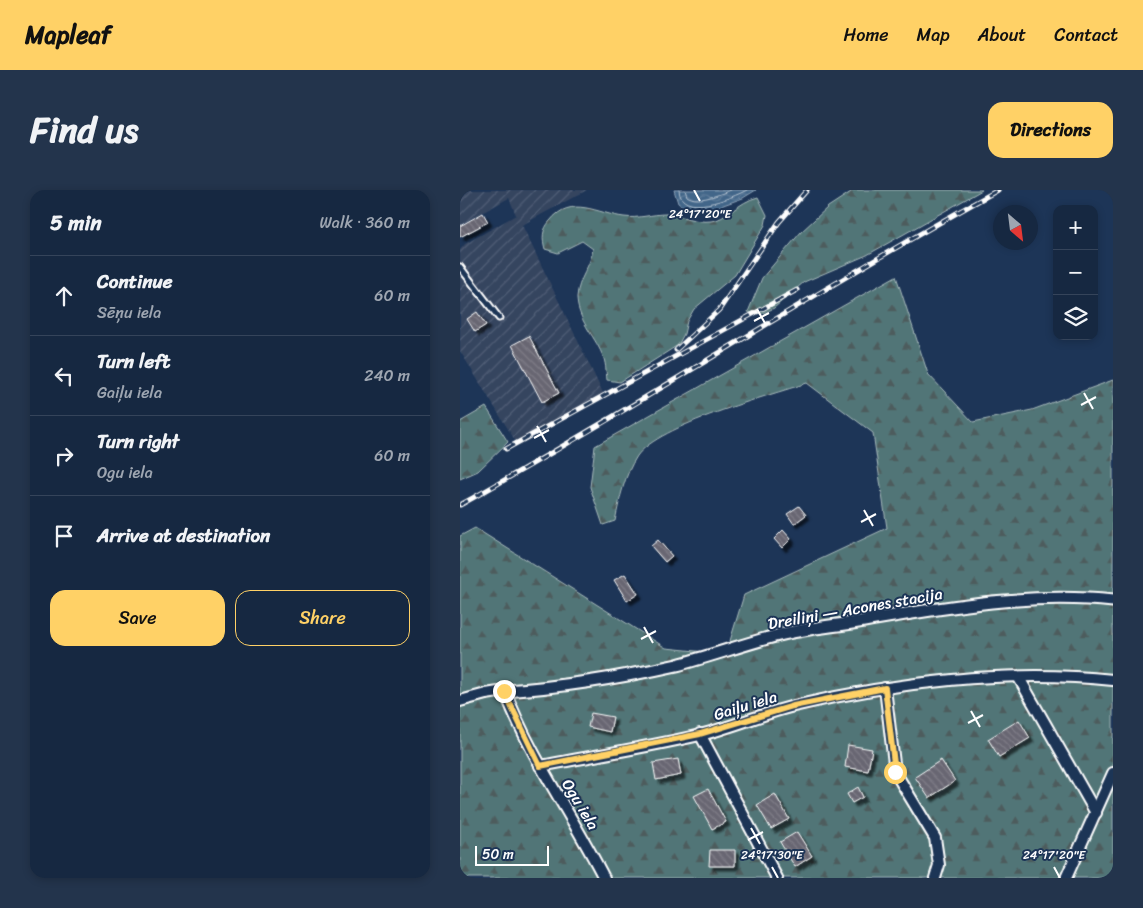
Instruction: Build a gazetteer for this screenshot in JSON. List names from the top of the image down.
{
  "streets": {
    "street": ["Dreiliņi — Acones stacija", "Gaiļu iela", "Ogu iela"]
  },
  "crossings": [
    ["Dreiliņi — Acones stacija", "Ogu iela"],
    ["Gaiļu iela", "Ogu iela"]
  ],
  "scale_bar": "50 m",
  "north": "bottom right",
  "page": {
    "header": "Mapleaf",
    "nav": [
      "Home",
      "Map",
      "About",
      "Contact"
    ],
    "title": "Find us",
    "buttons": [
      "Directions",
      ["Save", "Share"]
    ],
    "heading": ["5 min", "Walk · 360 m"],
    "map_buttons": ["+", "−"],
    "list": [
      ["Continue", "Sēņu iela", "60 m"],
      ["Turn left", "Gaiļu iela", "240 m"],
      ["Turn right", "Ogu iela", "60 m"],
      "Arrive at destination"
    ],
    "scale": "50 m"
  },
  "coordinates": ["24°17'20\"E", "24°17'30\"E"]
}
